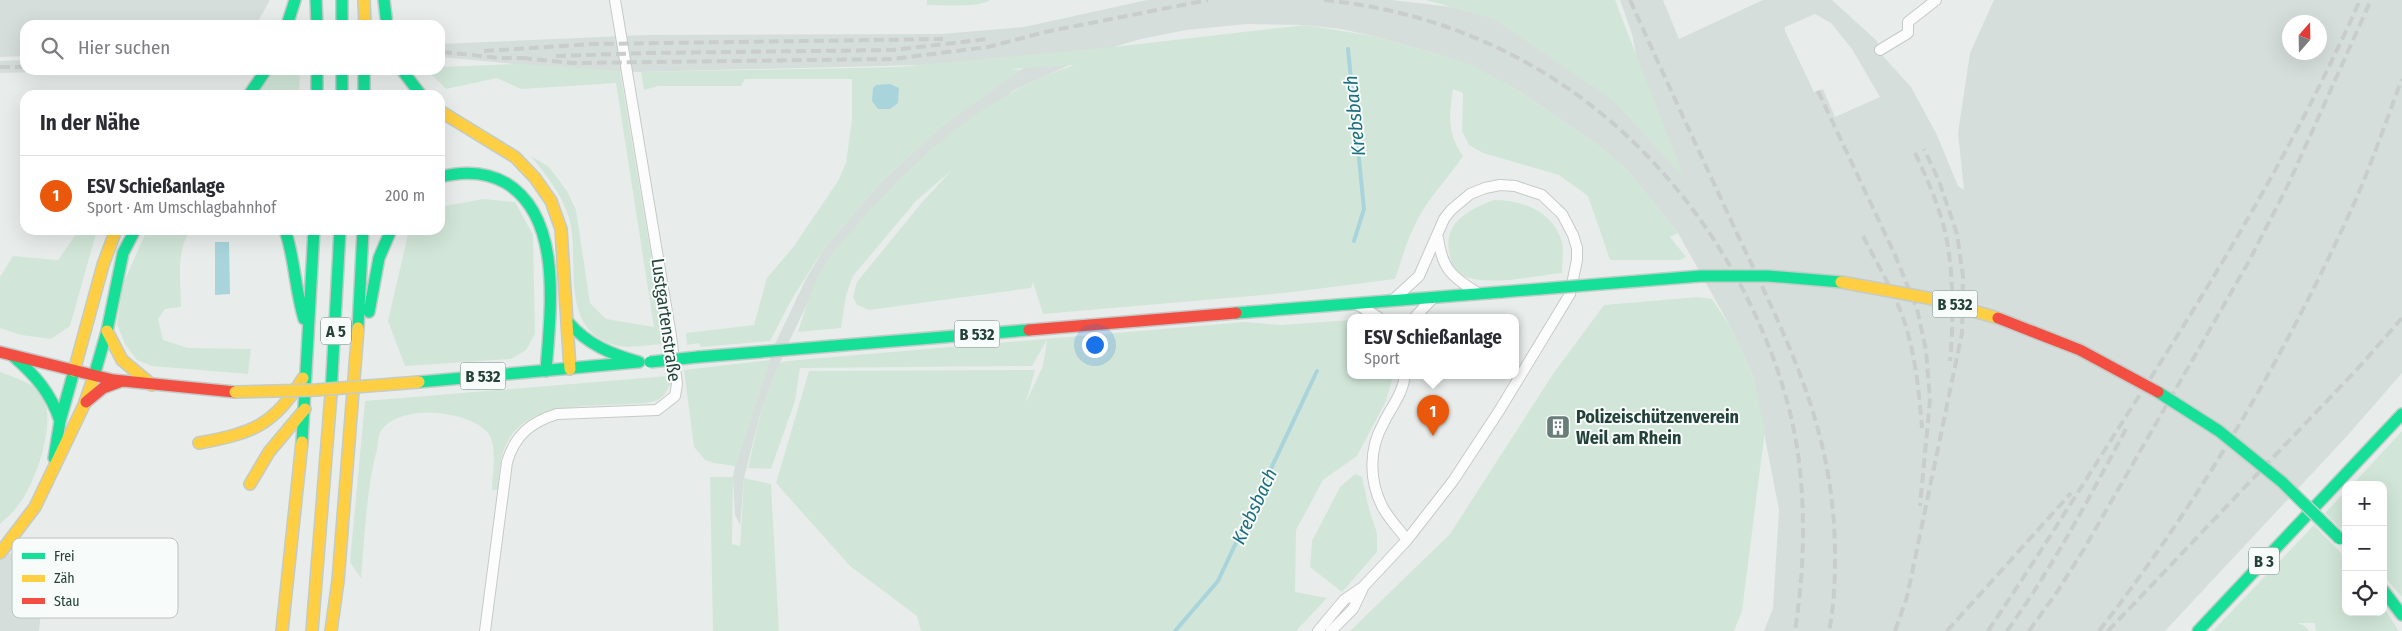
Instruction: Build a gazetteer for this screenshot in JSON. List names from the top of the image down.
{
  "streets": {
    "main road": ["B 532", "A 5", "B 3"],
    "street": ["Lustgartenstraße"]
  },
  "water": ["Krebsbach"],
  "places": {
    "building": ["Polizeischützenverein Weil am Rhein"]
  },
  "legend": ["Frei", "Zäh", "Stau"],
  "north": "top",
  "page": {
    "search": "Hier suchen",
    "heading": "In der Nähe",
    "list": [
      {
        "mark": "1",
        "name": "ESV Schießanlage",
        "note": "Sport · Am Umschlagbahnhof",
        "value": "200 m"
      }
    ],
    "popup": ["ESV Schießanlage", "Sport"],
    "pins": "1",
    "map_buttons": ["+", "−"]
  }
}
